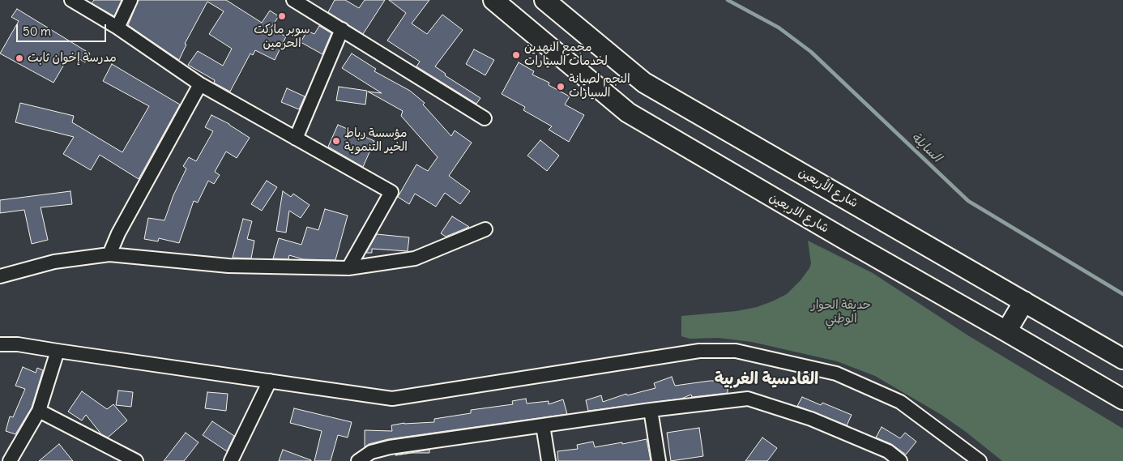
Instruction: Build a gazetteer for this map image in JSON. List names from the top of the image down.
{
  "streets": {
    "main road": ["شارع الأربعين", "شارع الاربعين"]
  },
  "districts": ["القادسية الغربية"],
  "water": ["السايلة"],
  "parks": ["حديقة الحوار الوطني"],
  "places": [
    "سوبر ماركت الحرمين",
    "مجمع النهدين لخدمات السيارات",
    "مدرسة إخوان ثابت",
    "النجم لصيانة السيارات",
    "مؤسسة رباط الخير التنموية"
  ],
  "scale_bar": "50 m"
}
